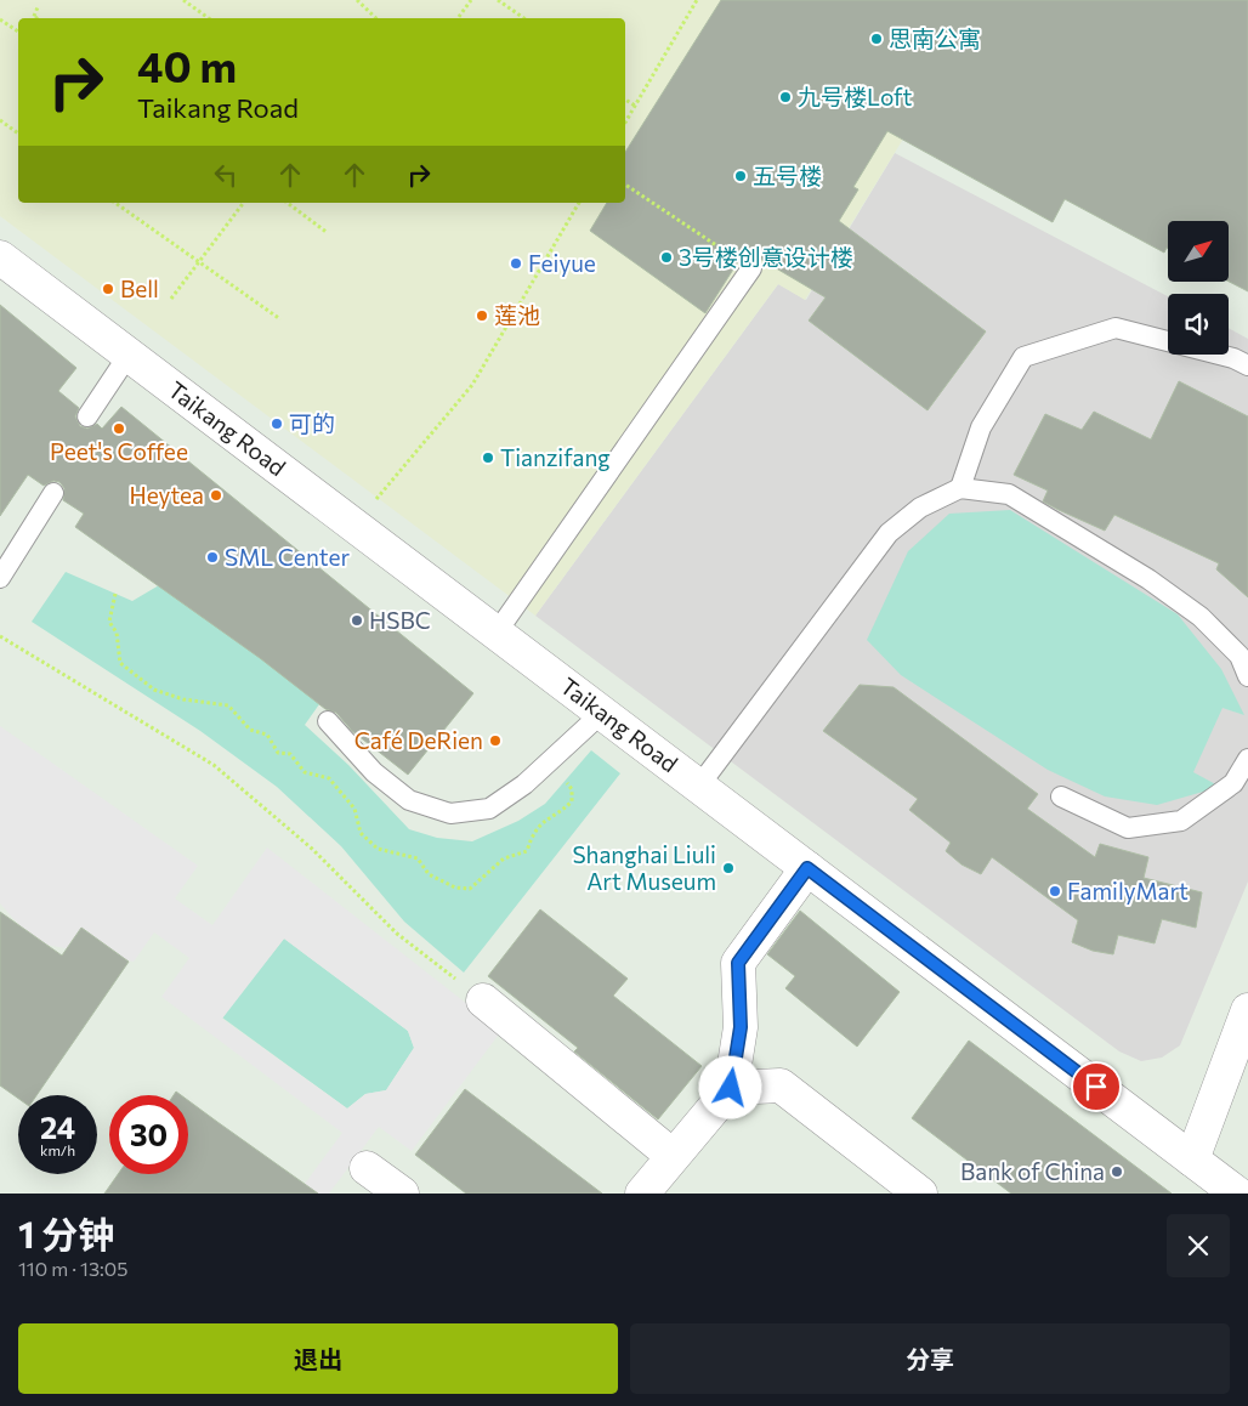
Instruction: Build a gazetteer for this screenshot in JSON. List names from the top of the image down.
{
  "streets": {
    "street": ["Taikang Road"]
  },
  "places": [
    "思南公寓",
    "九号楼Loft",
    "五号楼",
    "3号楼创意设计楼",
    "Feiyue",
    "Bell",
    "莲池",
    "可的",
    "Peet's Coffee",
    "Tianzifang",
    "Heytea",
    "SML Center",
    "HSBC",
    "Café DeRien",
    "Shanghai Liuli Art Museum",
    "FamilyMart",
    "Bank of China"
  ],
  "north": "top right",
  "page": {
    "turn": ["40 m", "Taikang Road"],
    "speed": "24 km/h",
    "limit": "30",
    "heading": ["1 分钟", "110 m · 13:05"],
    "buttons": ["退出", "分享"]
  }
}
